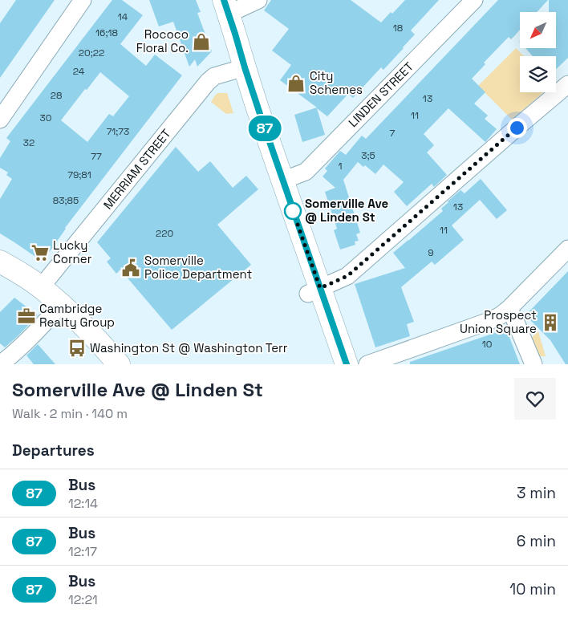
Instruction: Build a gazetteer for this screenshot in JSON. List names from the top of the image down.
{
  "streets": {
    "street": ["LINDEN STREET", "MERRIAM STREET"]
  },
  "places": {
    "shop": ["Rococo Floral Co.", "City Schemes"],
    "other": ["Somerville Ave @ Linden St"],
    "supermarket": ["Lucky Corner"],
    "public building": ["Somerville Police Department"],
    "office": ["Cambridge Realty Group"],
    "building": ["Prospect Union Square"],
    "bus stop": ["Washington St @ Washington Terr"]
  },
  "lines": ["bus line 87"],
  "house_numbers": [
    "14",
    "18",
    "16;18",
    "20;22",
    "24",
    "28",
    "13",
    "11",
    "30",
    "71;73",
    "7",
    "32",
    "3;5",
    "77",
    "1",
    "79;81",
    "83;85",
    "13",
    "11",
    "220",
    "9",
    "10"
  ],
  "north": "bottom left",
  "page": {
    "on_map": "87",
    "heading": [
      ["Somerville Ave @ Linden St", "Walk · 2 min · 140 m"],
      "Departures"
    ],
    "list": [
      {
        "mark": "87",
        "name": "Bus",
        "note": "12:14",
        "value": "3 min"
      },
      {
        "mark": "87",
        "name": "Bus",
        "note": "12:17",
        "value": "6 min"
      },
      {
        "mark": "87",
        "name": "Bus",
        "note": "12:21",
        "value": "10 min"
      }
    ]
  }
}
